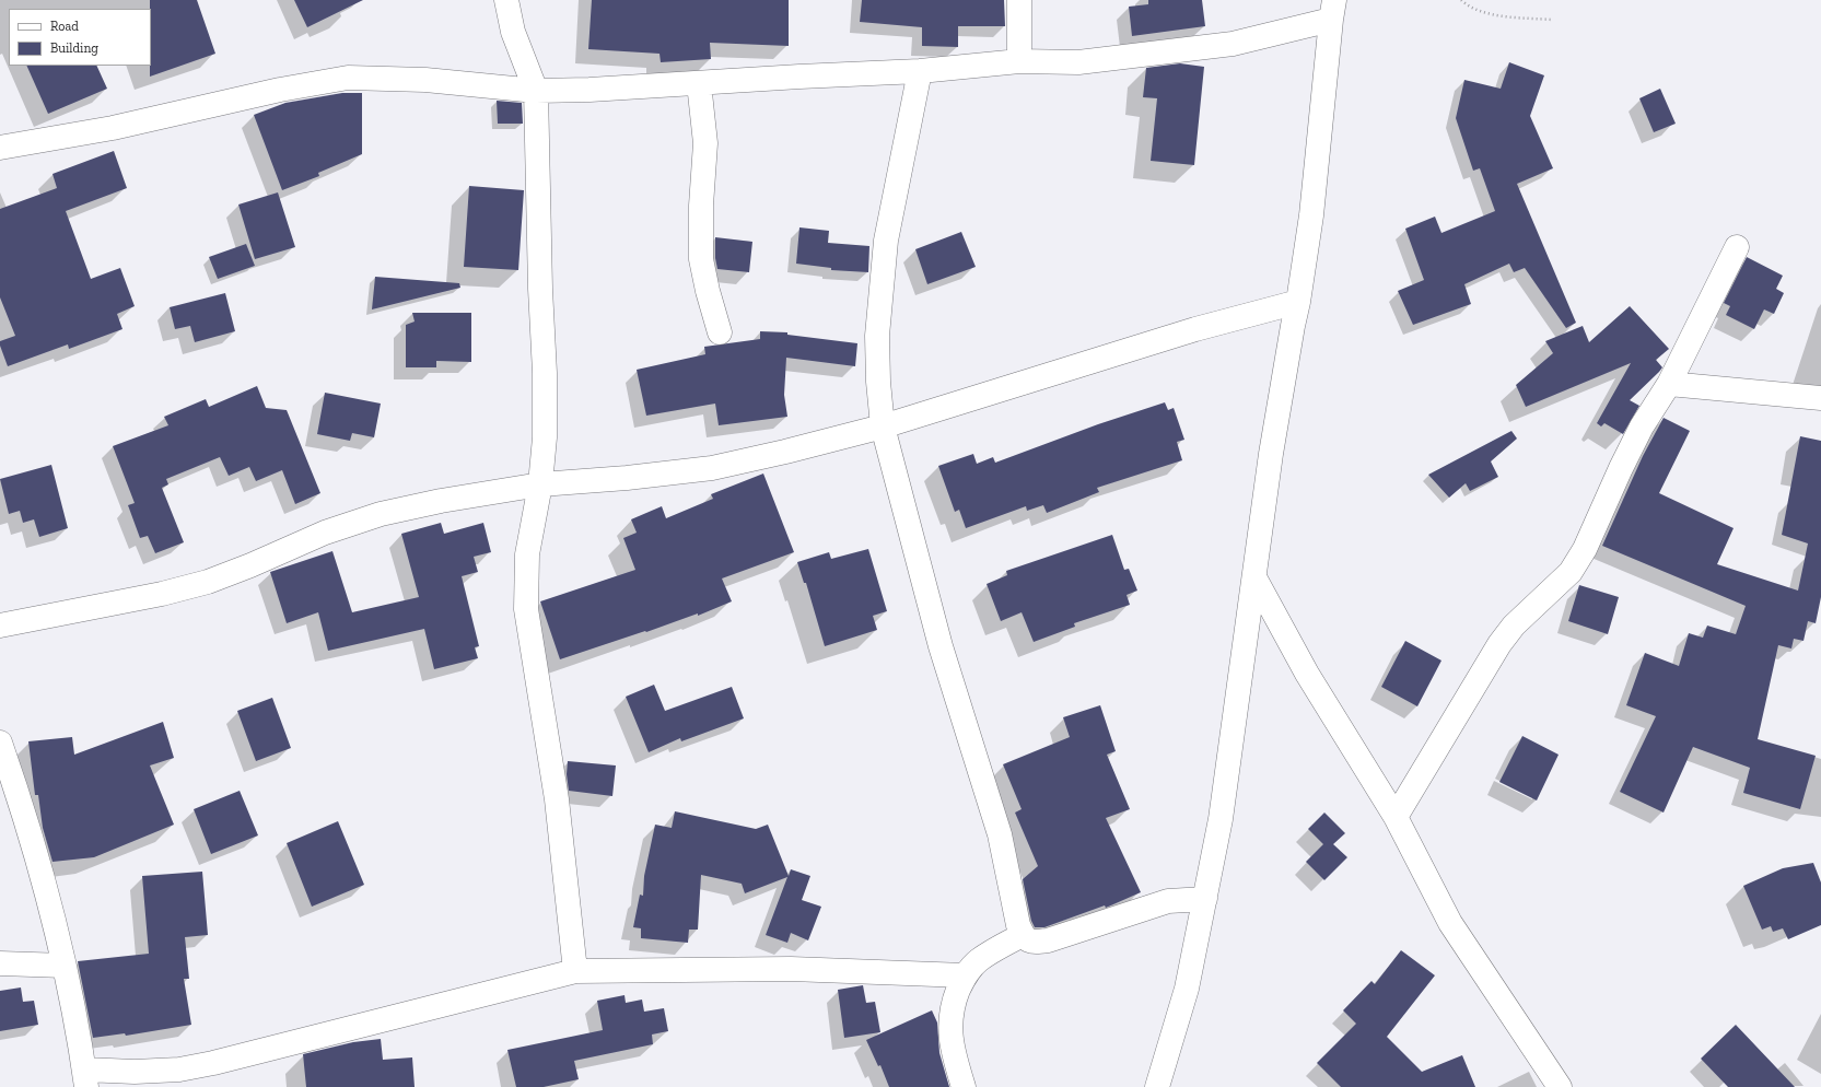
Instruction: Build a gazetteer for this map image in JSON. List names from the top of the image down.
{
  "legend": ["Road", "Building"]
}
